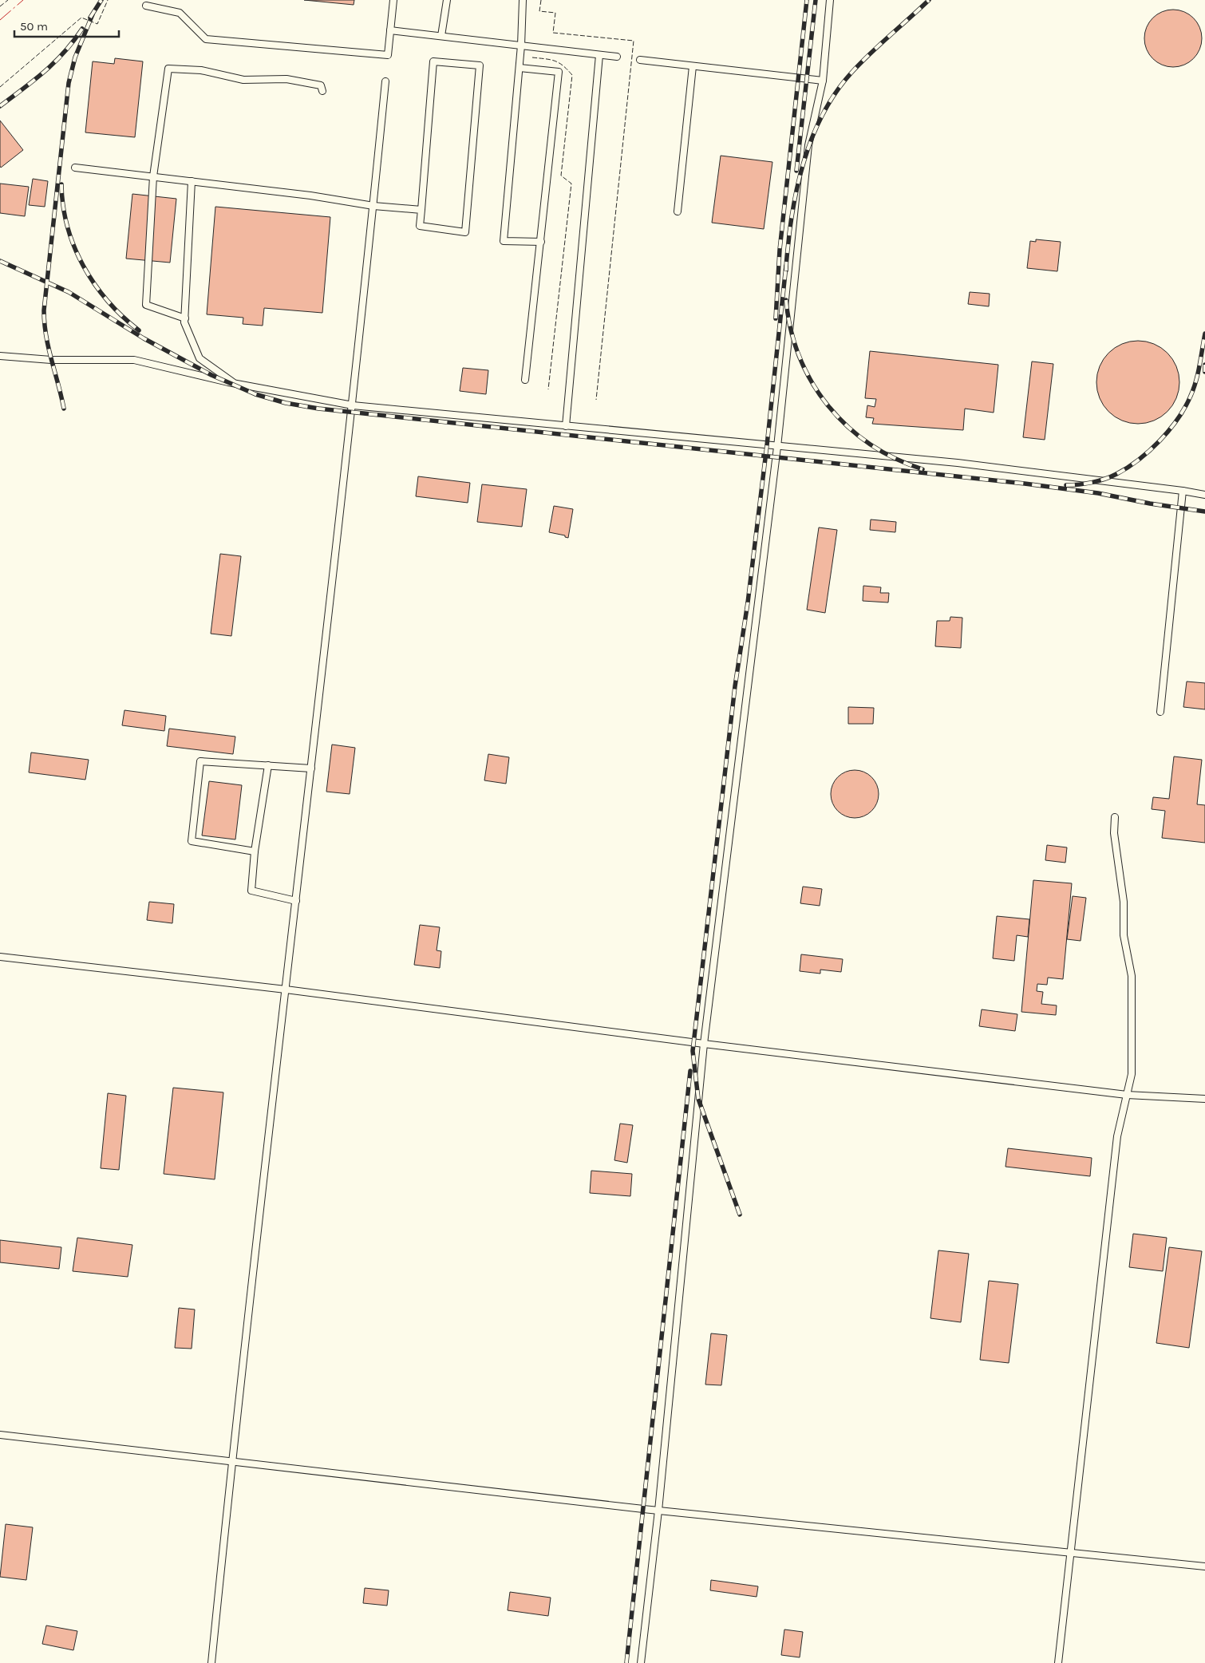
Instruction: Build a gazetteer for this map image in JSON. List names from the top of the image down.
{
  "scale_bar": "50 m"
}
